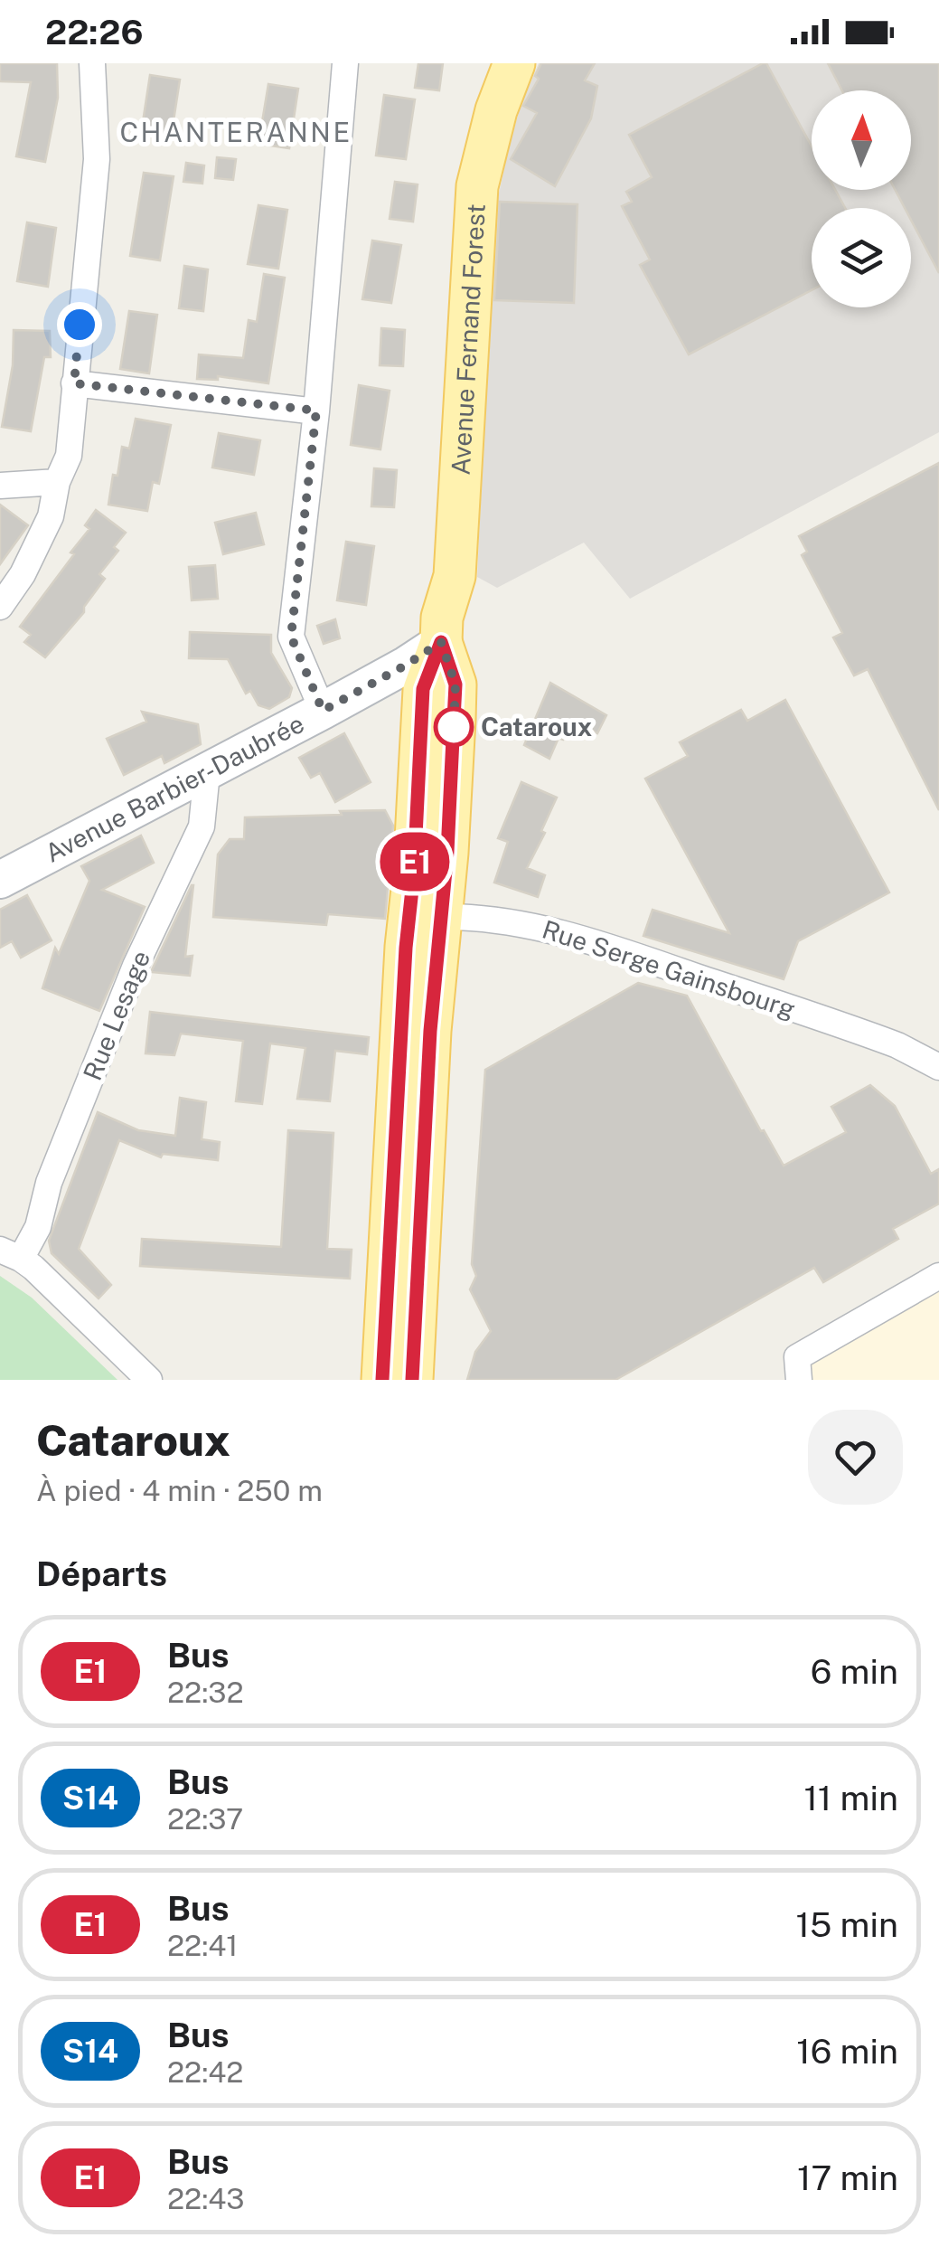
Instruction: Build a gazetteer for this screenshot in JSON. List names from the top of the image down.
{
  "streets": {
    "main road": ["Avenue Fernand Forest", "Avenue Barbier-Daubrée"],
    "street": ["Rue Serge Gainsbourg", "Rue Lesage"]
  },
  "crossings": [
    ["Avenue Fernand Forest", "Avenue Barbier-Daubrée"],
    ["Avenue Barbier-Daubrée", "Rue Lesage"]
  ],
  "districts": ["CHANTERANNE"],
  "places": ["Cataroux"],
  "lines": ["bus line E1"],
  "north": "top",
  "page": {
    "status": "22:26",
    "on_map": "E1",
    "heading": [
      ["Cataroux", "À pied · 4 min · 250 m"],
      "Départs"
    ],
    "list": [
      {
        "mark": "E1",
        "name": "Bus",
        "note": "22:32",
        "value": "6 min"
      },
      {
        "mark": "S14",
        "name": "Bus",
        "note": "22:37",
        "value": "11 min"
      },
      {
        "mark": "E1",
        "name": "Bus",
        "note": "22:41",
        "value": "15 min"
      },
      {
        "mark": "S14",
        "name": "Bus",
        "note": "22:42",
        "value": "16 min"
      },
      {
        "mark": "E1",
        "name": "Bus",
        "note": "22:43",
        "value": "17 min"
      }
    ]
  }
}
